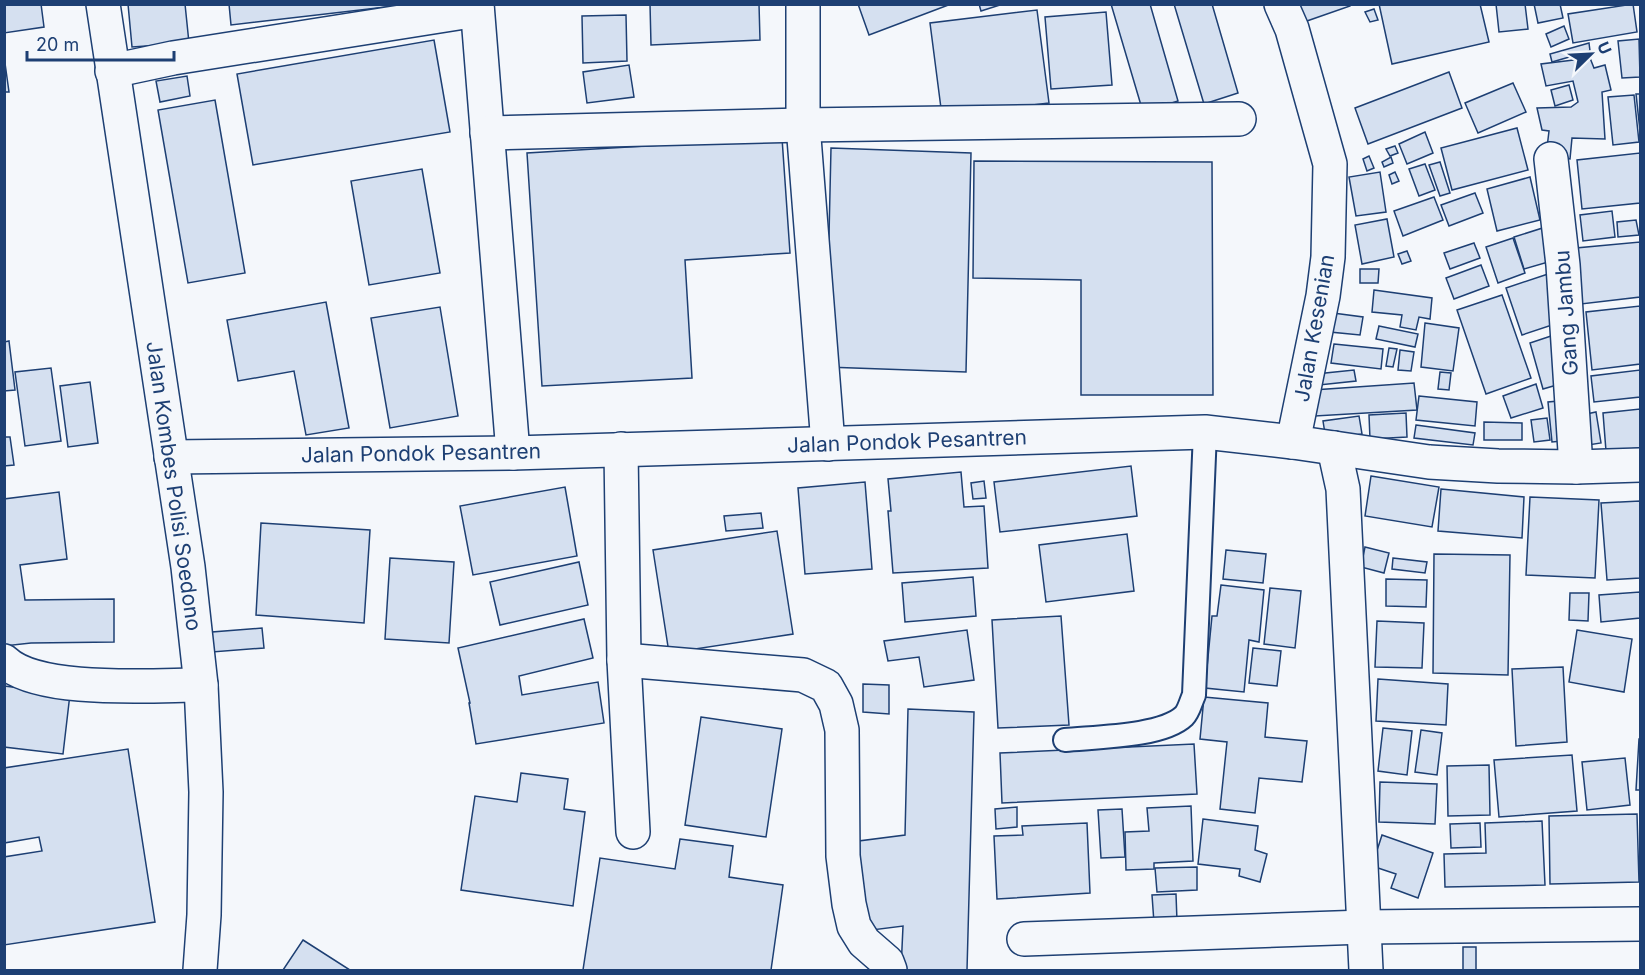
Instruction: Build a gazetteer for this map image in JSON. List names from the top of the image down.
{
  "streets": {
    "street": [
      "Gang Jambu",
      "Jalan Kesenian",
      "Jalan Pondok Pesantren",
      "Jalan Kombes Polisi Soedono"
    ]
  },
  "crossings": [
    ["Gang Jambu", "Jalan Pondok Pesantren"],
    ["Jalan Kesenian", "Jalan Pondok Pesantren"],
    ["Jalan Pondok Pesantren", "Jalan Kombes Polisi Soedono"]
  ],
  "scale_bar": "20 m",
  "north": "top right"
}
